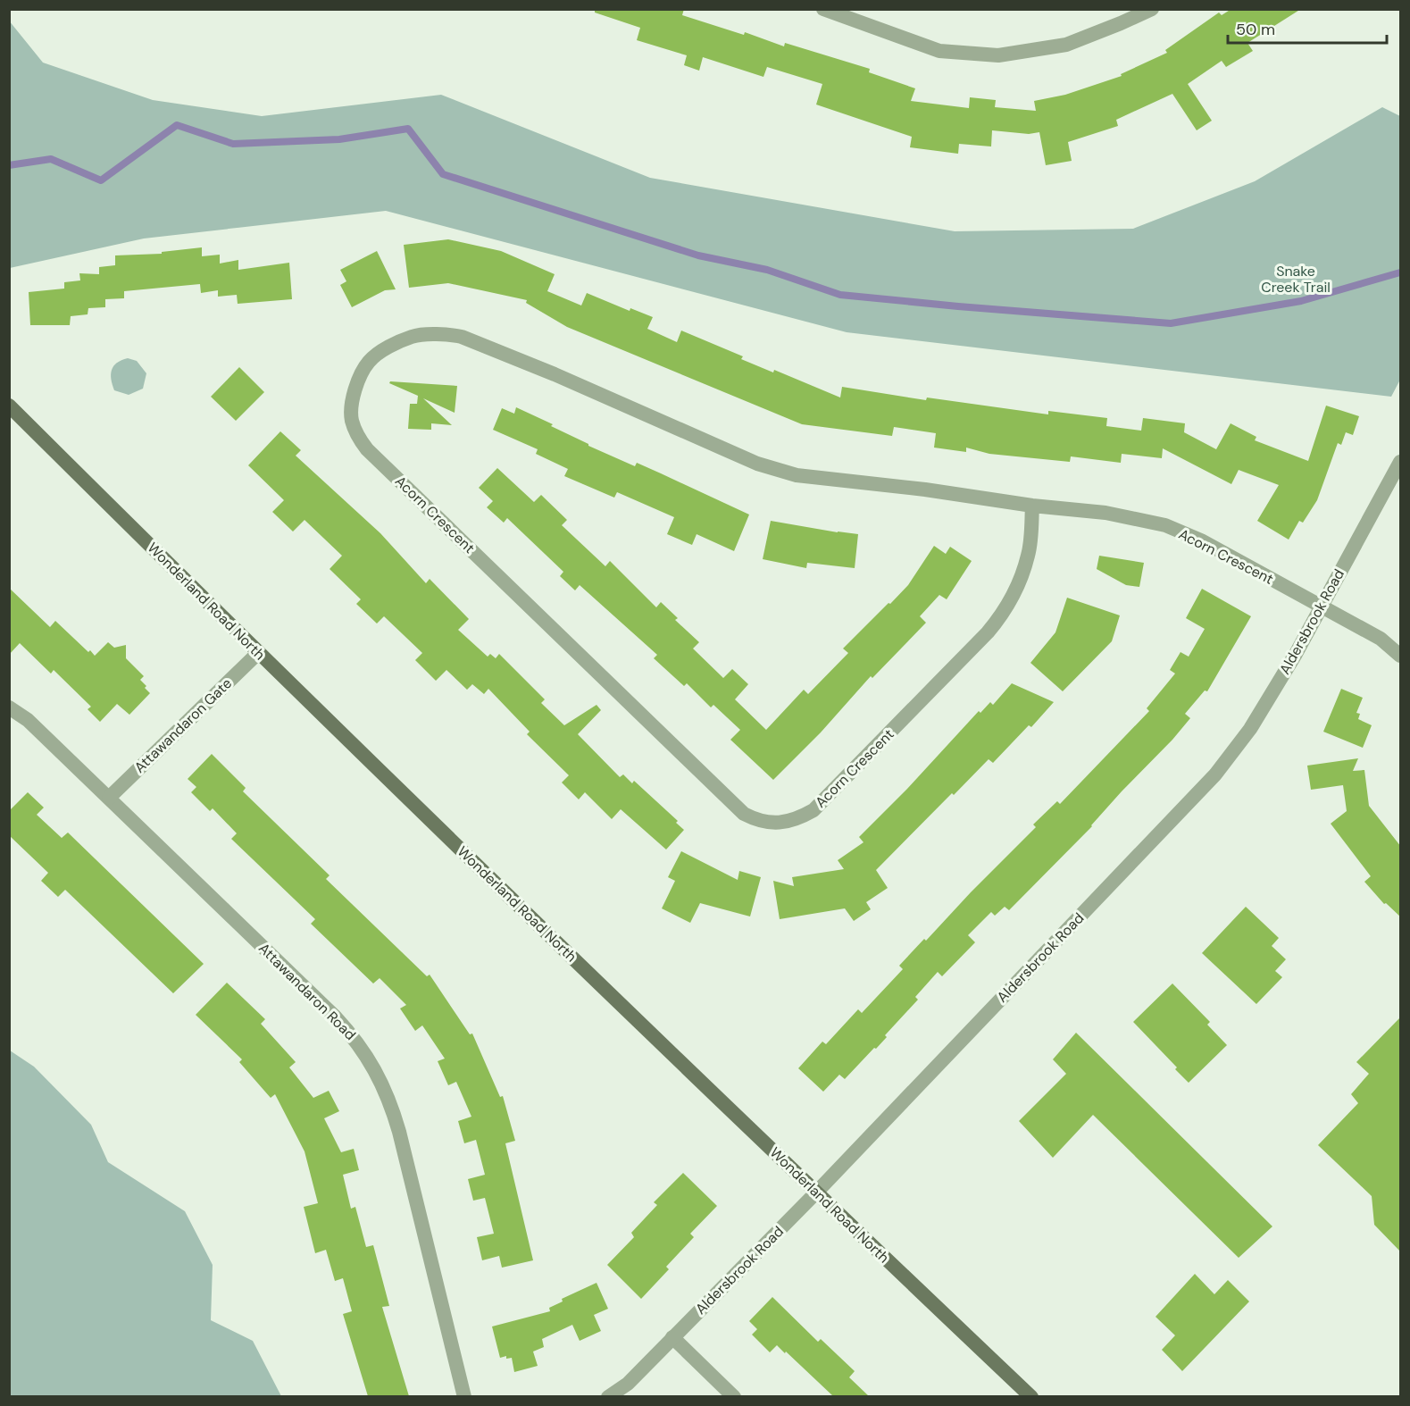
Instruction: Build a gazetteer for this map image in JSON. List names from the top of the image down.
{
  "streets": {
    "main road": ["Wonderland Road North"],
    "street": [
      "Acorn Crescent",
      "Aldersbrook Road",
      "Attawandaron Gate",
      "Attawandaron Road"
    ]
  },
  "crossings": [
    ["Acorn Crescent", "Aldersbrook Road"],
    ["Wonderland Road North", "Aldersbrook Road"],
    ["Wonderland Road North", "Attawandaron Gate"],
    ["Attawandaron Gate", "Attawandaron Road"]
  ],
  "parks": ["Snake Creek Trail"],
  "scale_bar": "50 m"
}
